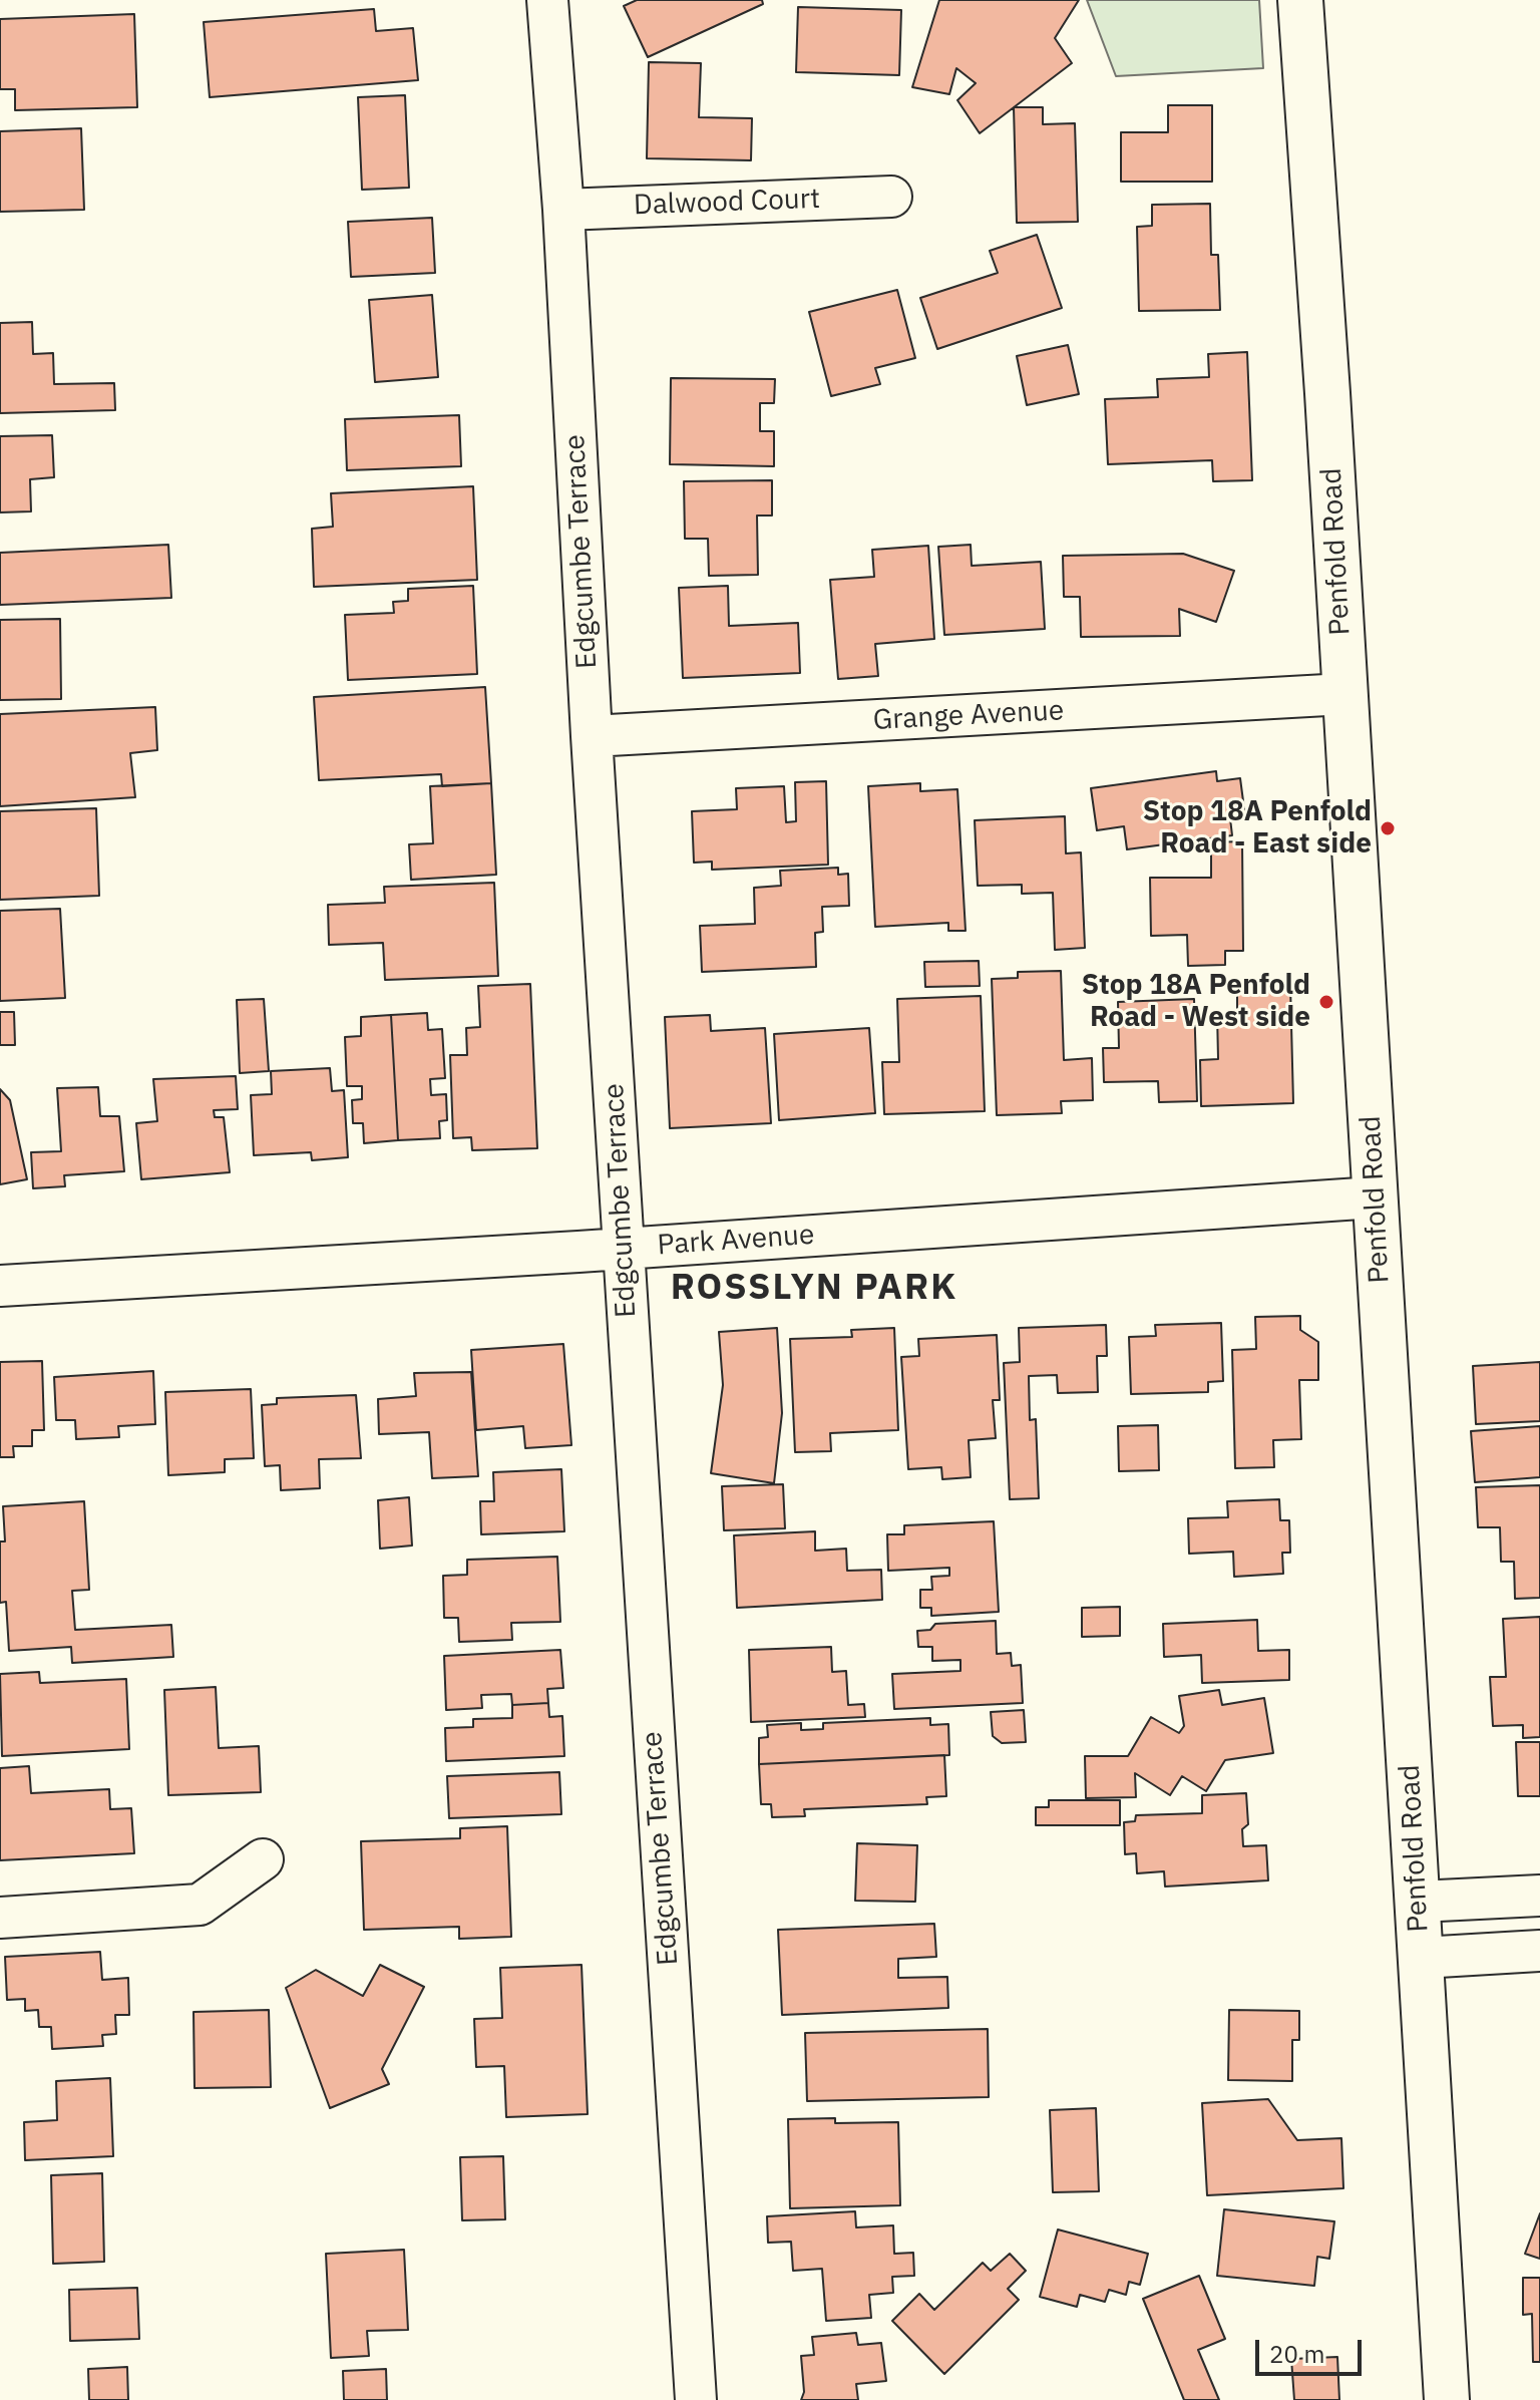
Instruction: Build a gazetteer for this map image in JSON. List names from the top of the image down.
{
  "streets": {
    "main road": ["Penfold Road"],
    "street": [
      "Dalwood Court",
      "Edgcumbe Terrace",
      "Grange Avenue",
      "Park Avenue"
    ]
  },
  "crossings": [
    ["Dalwood Court", "Edgcumbe Terrace"],
    ["Edgcumbe Terrace", "Grange Avenue"],
    ["Edgcumbe Terrace", "Park Avenue"],
    ["Penfold Road", "Grange Avenue"],
    ["Penfold Road", "Park Avenue"]
  ],
  "districts": ["ROSSLYN PARK"],
  "places": ["Stop 18A Penfold Road - East side", "Stop 18A Penfold Road - West side"],
  "scale_bar": "20 m"
}
